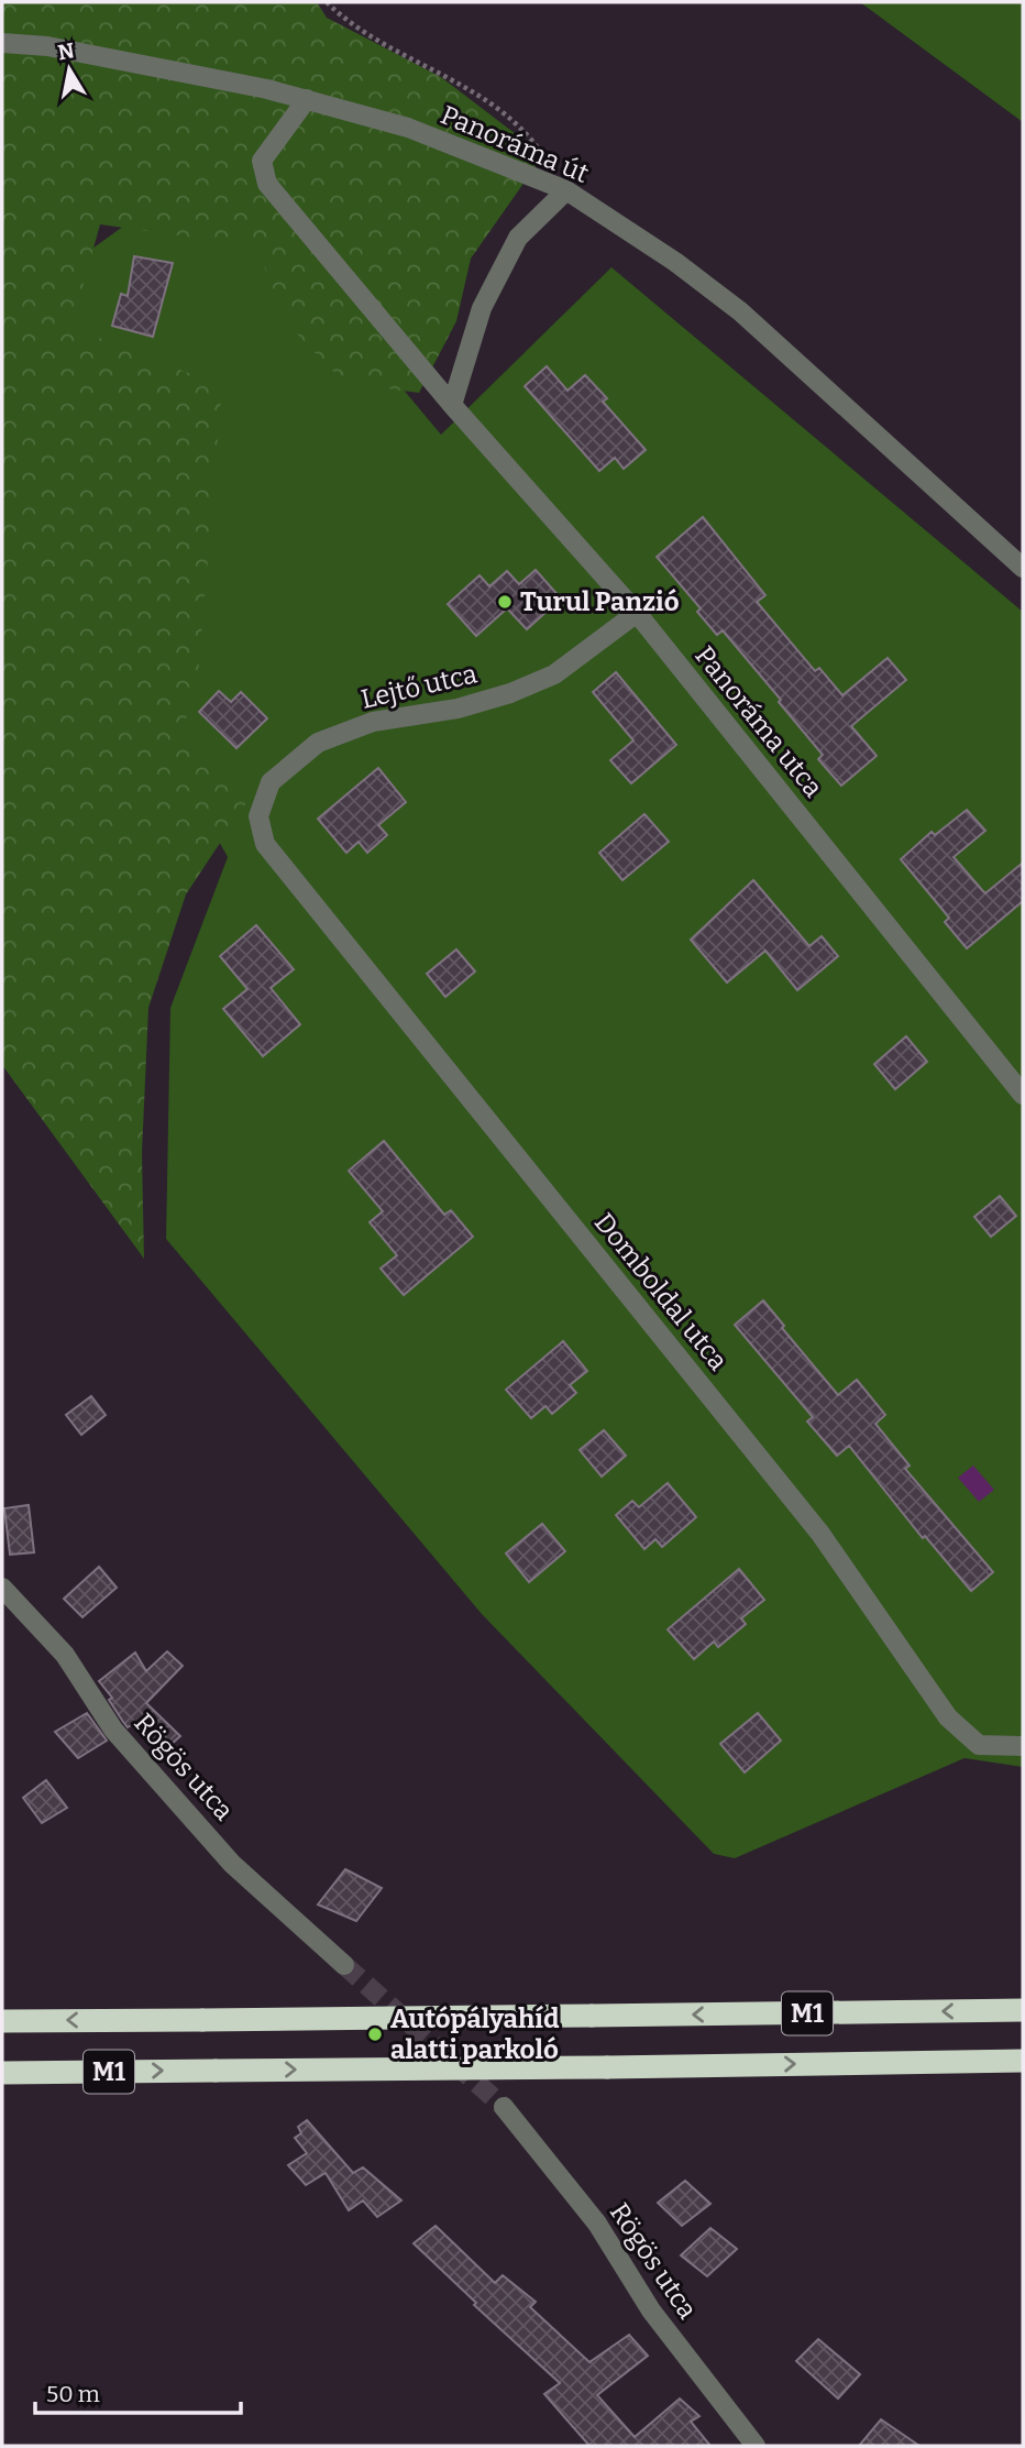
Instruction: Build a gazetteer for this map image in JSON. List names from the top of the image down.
{
  "streets": {
    "highway": ["M1"],
    "street": [
      "Panoráma út",
      "Lejtő utca",
      "Panoráma utca",
      "Domboldal utca",
      "Rögös utca"
    ]
  },
  "crossings": [
    ["Panoráma út", "Panoráma utca"],
    ["Lejtő utca", "Panoráma utca"],
    ["Lejtő utca", "Domboldal utca"]
  ],
  "places": ["Turul Panzió", "Autópályahíd alatti parkoló"],
  "scale_bar": "50 m",
  "north": "top"
}
